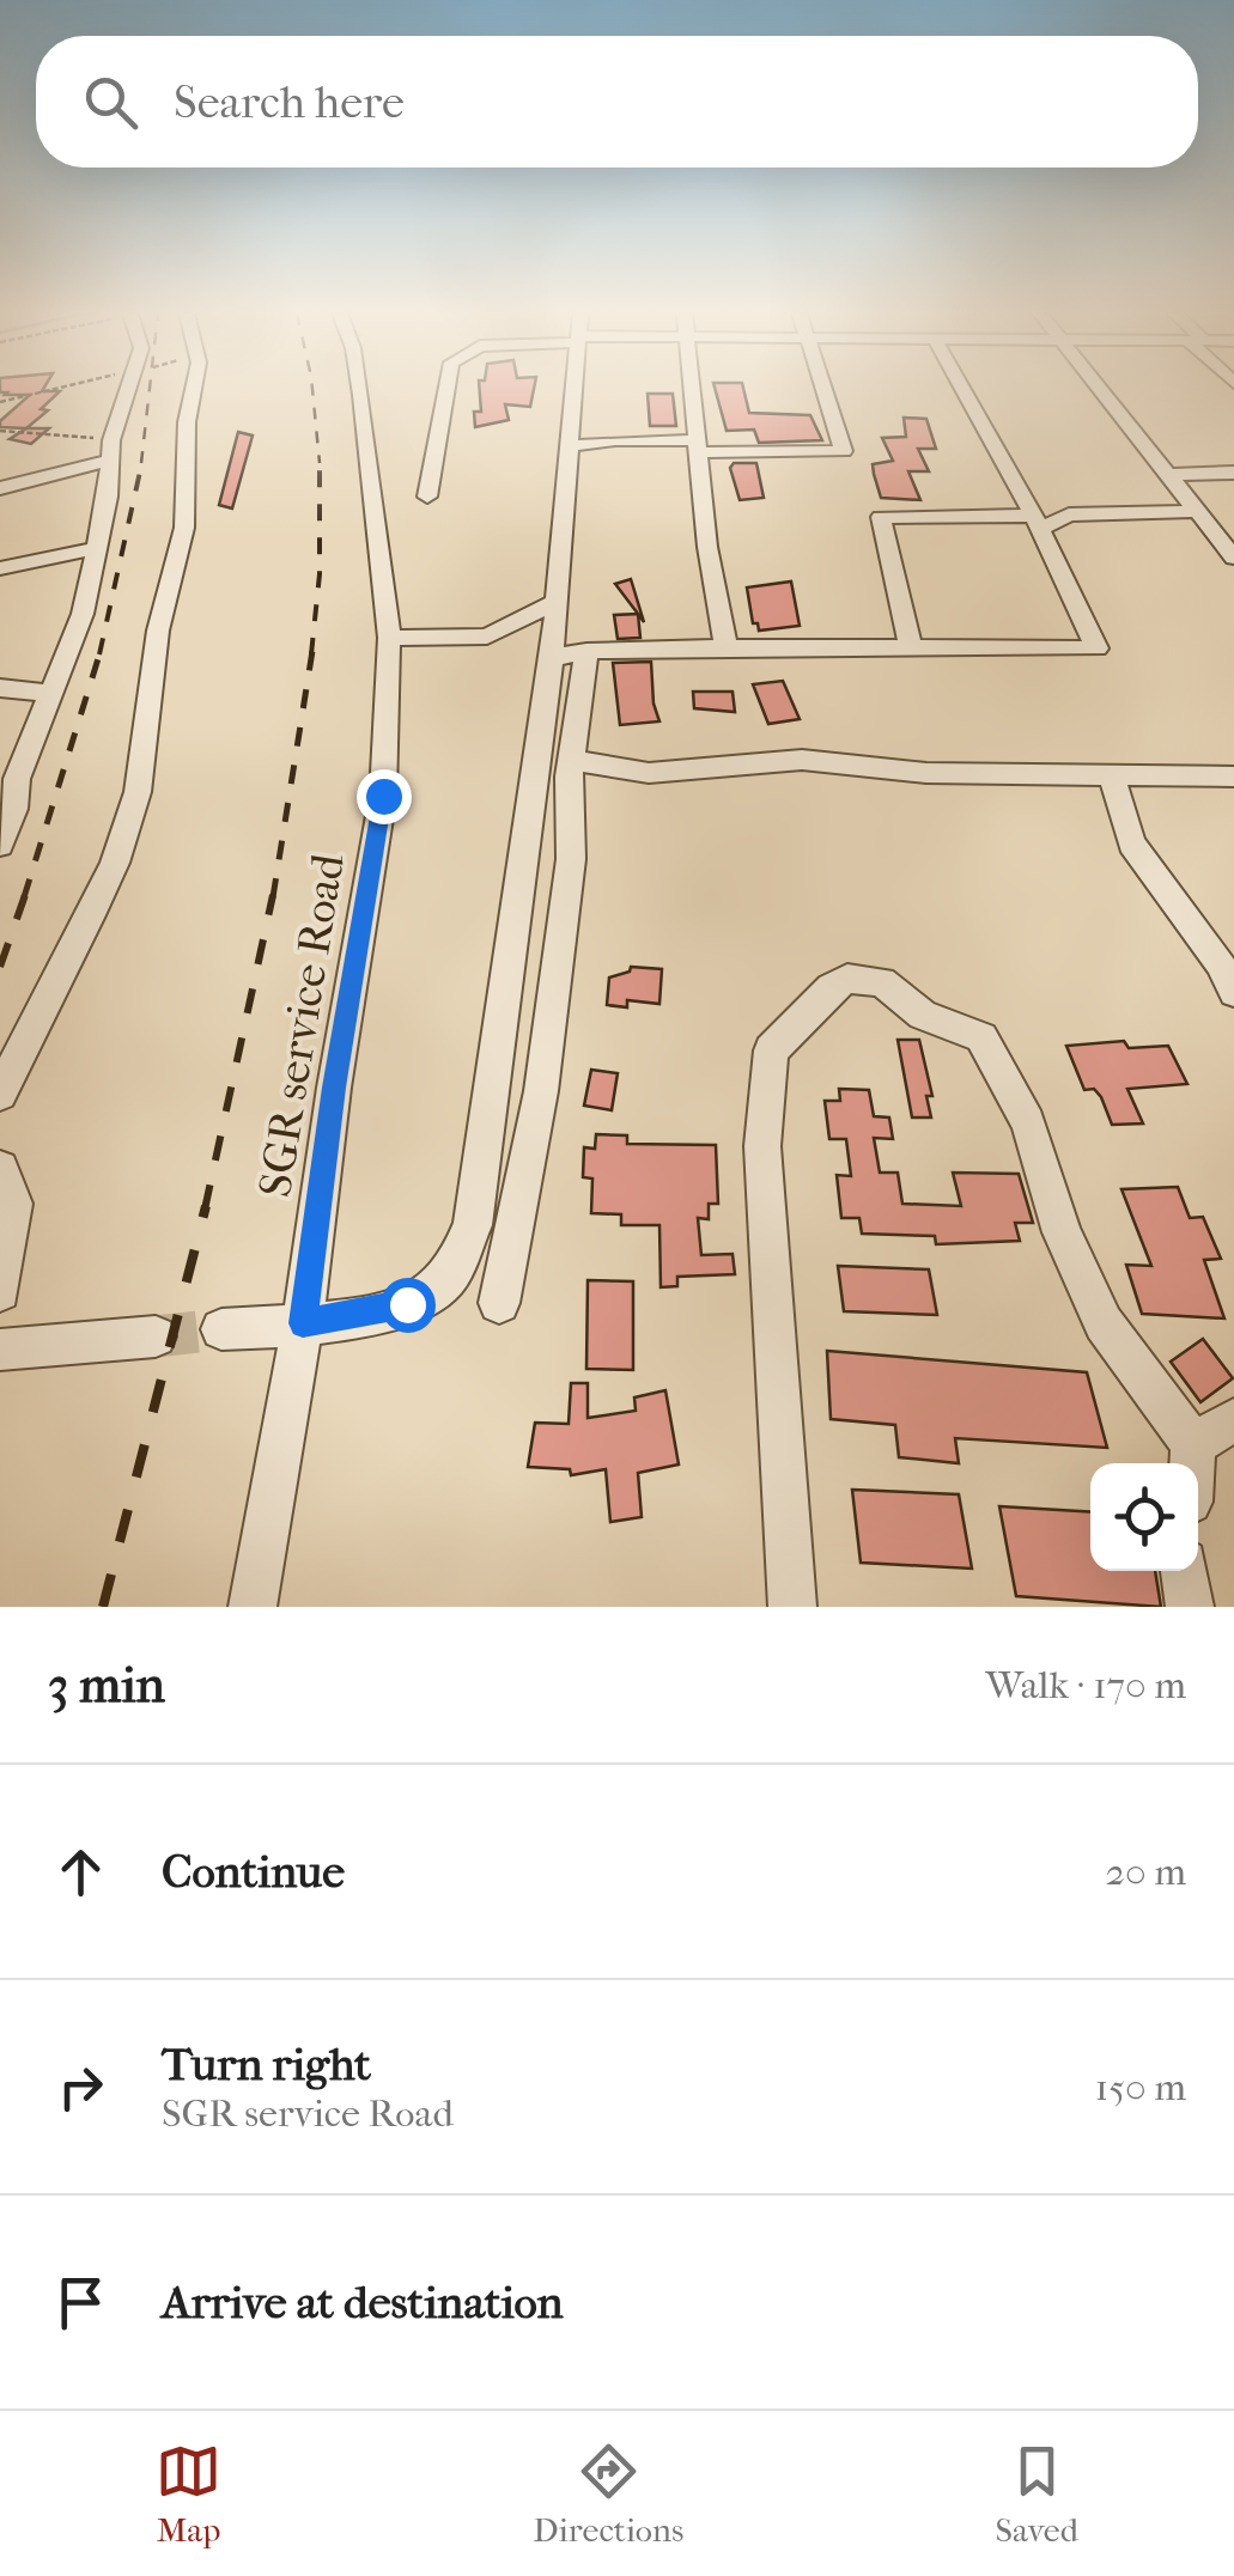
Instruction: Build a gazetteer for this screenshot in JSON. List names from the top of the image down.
{
  "streets": {
    "street": ["SGR service Road"]
  },
  "page": {
    "search": "Search here",
    "heading": ["3 min", "Walk · 170 m"],
    "list": [
      ["Continue", "20 m"],
      ["Turn right", "SGR service Road", "150 m"],
      "Arrive at destination"
    ],
    "nav": ["Map", "Directions", "Saved"]
  }
}
